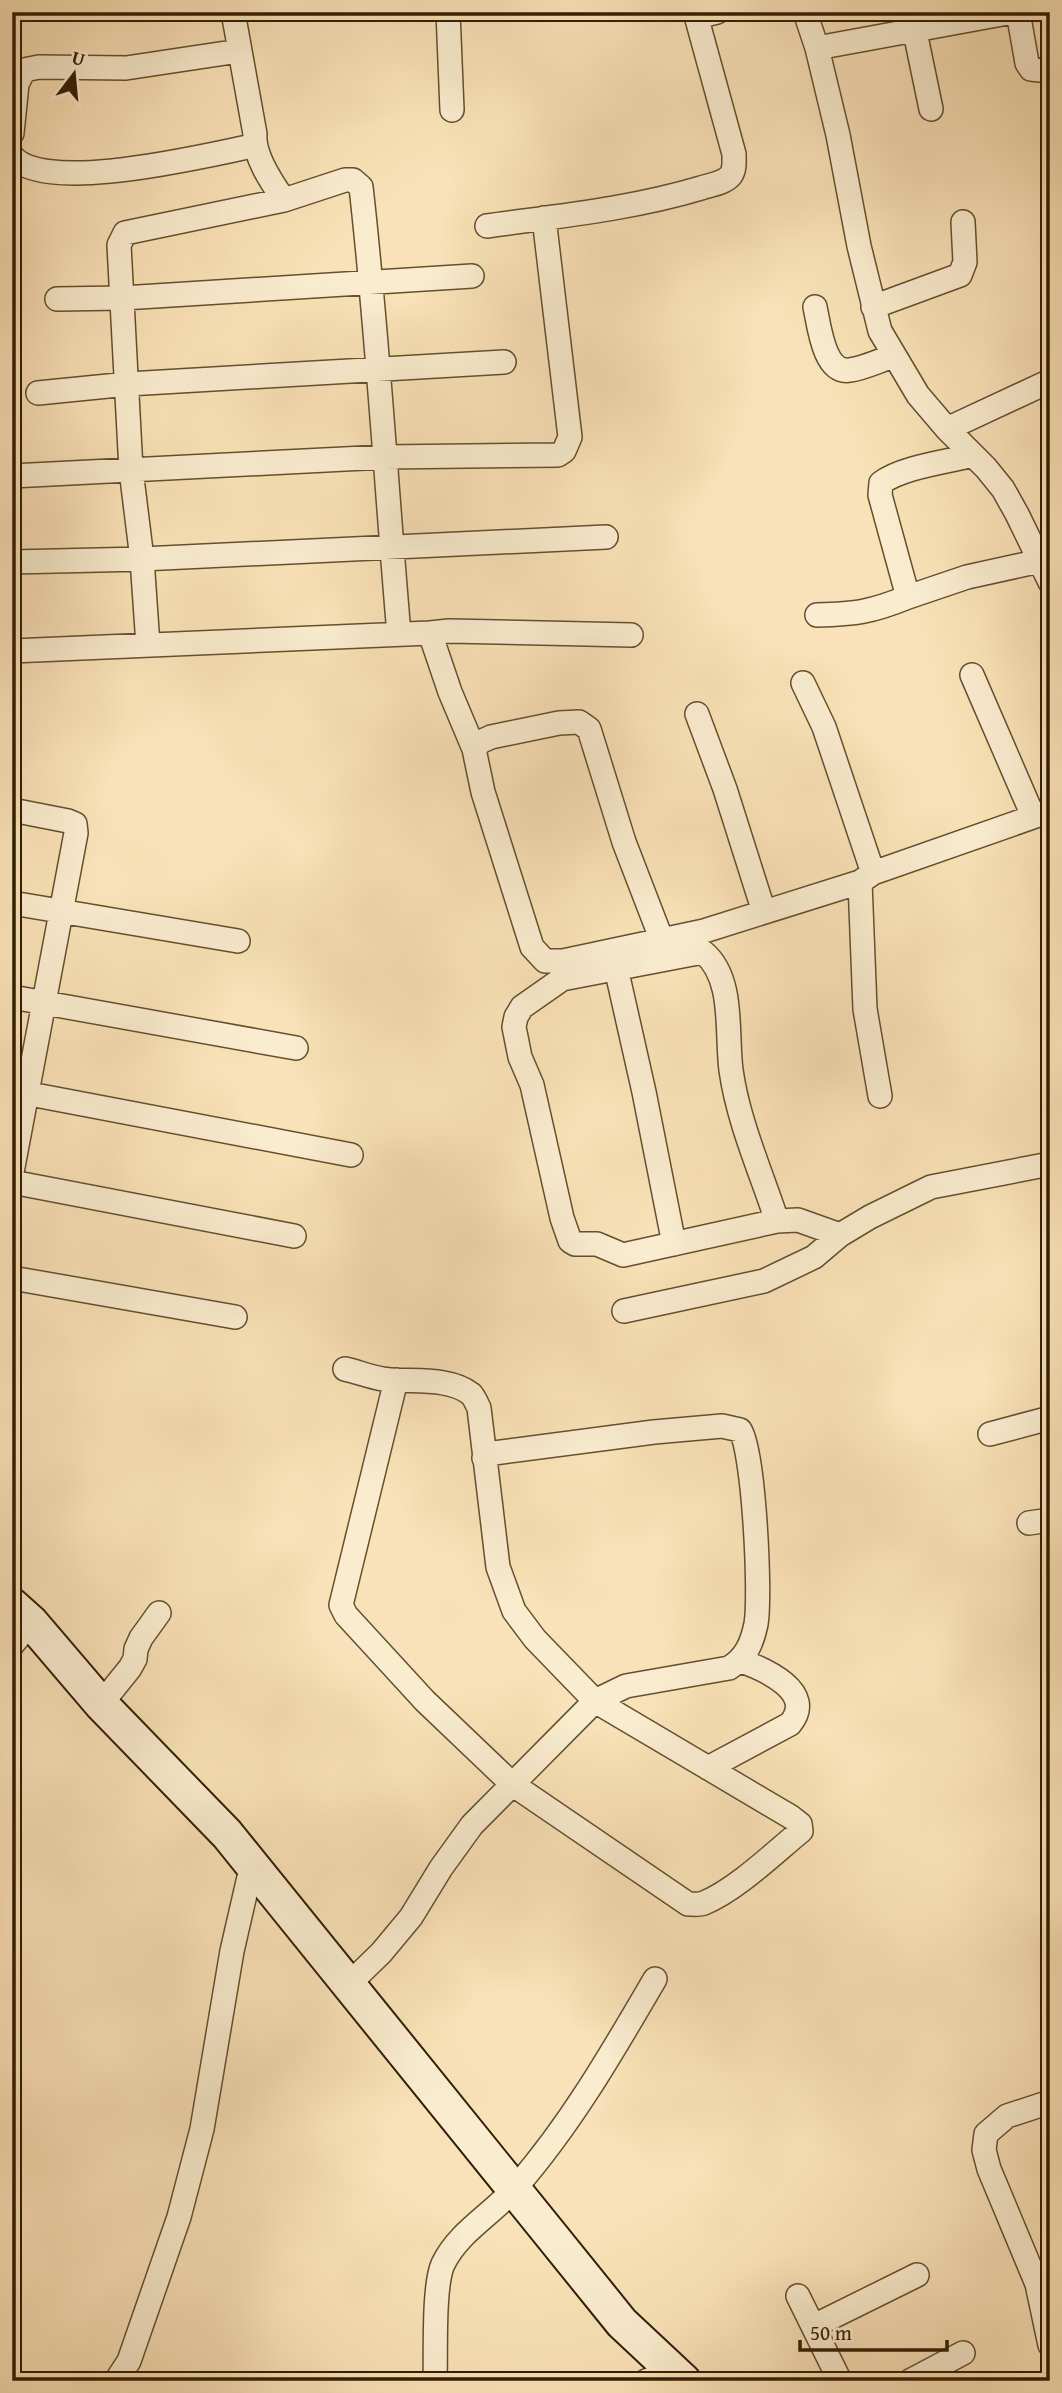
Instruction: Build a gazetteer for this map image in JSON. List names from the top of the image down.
{
  "scale_bar": "50 m",
  "north": "top"
}
